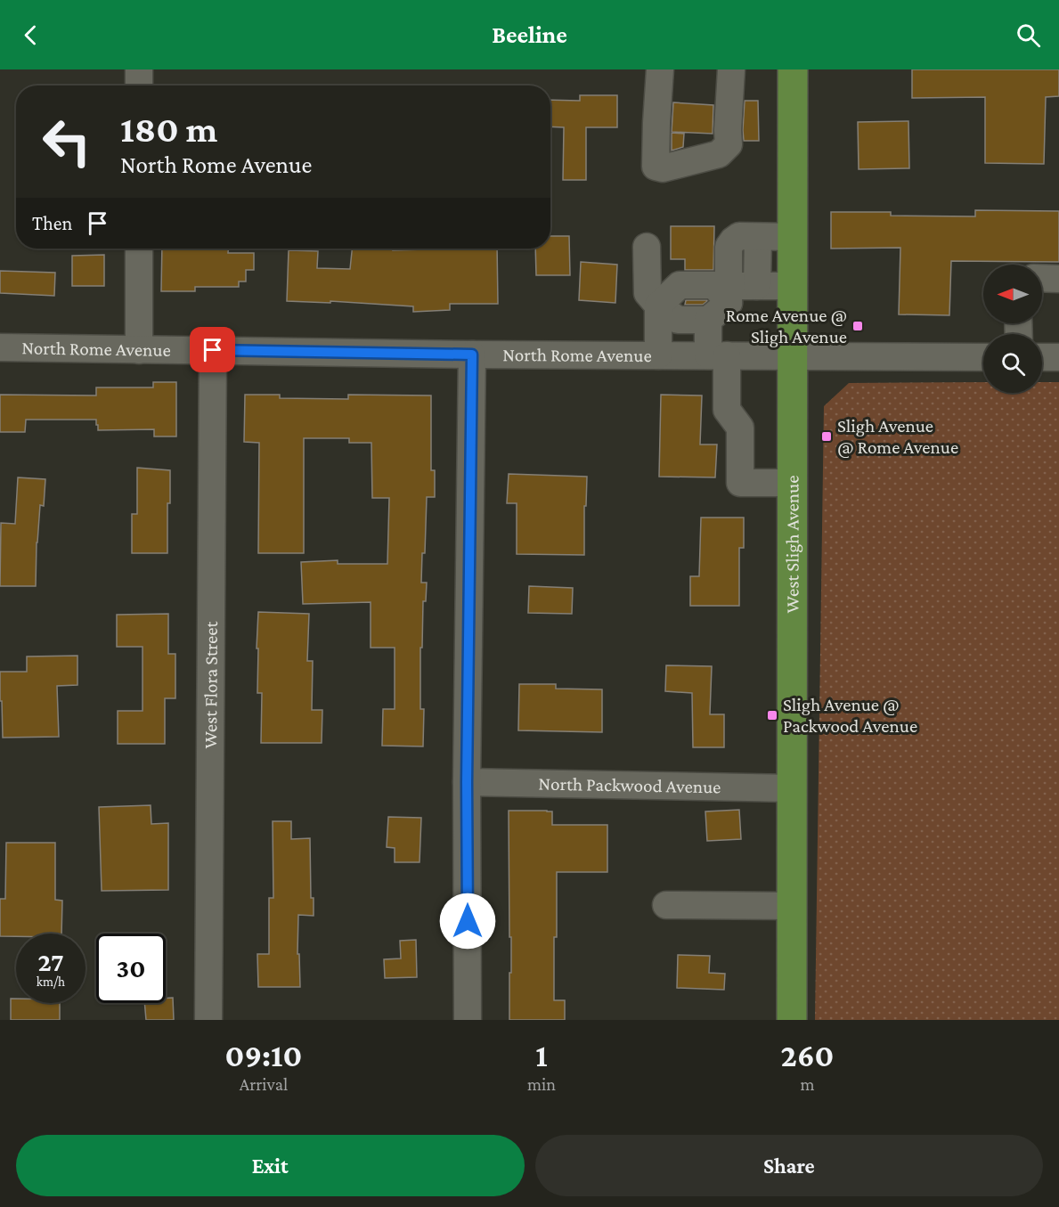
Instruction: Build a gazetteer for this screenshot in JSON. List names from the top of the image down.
{
  "streets": {
    "main road": ["West Sligh Avenue"],
    "street": ["North Rome Avenue", "West Flora Street", "North Packwood Avenue"]
  },
  "crossings": [
    ["North Rome Avenue", "West Sligh Avenue"],
    ["North Rome Avenue", "West Flora Street"],
    ["West Sligh Avenue", "North Packwood Avenue"]
  ],
  "places": {
    "transit": ["Rome Avenue @ Sligh Avenue", "Sligh Avenue @ Rome Avenue", "Sligh Avenue @ Packwood Avenue"]
  },
  "north": "left",
  "page": {
    "header": "Beeline",
    "turn": ["180 m", "North Rome Avenue"],
    "then": "Then",
    "speed": "27 km/h",
    "limit": "30",
    "eta": [
      "09:10",
      "Arrival",
      "1",
      "min",
      "260",
      "m"
    ],
    "buttons": ["Exit", "Share"]
  }
}
